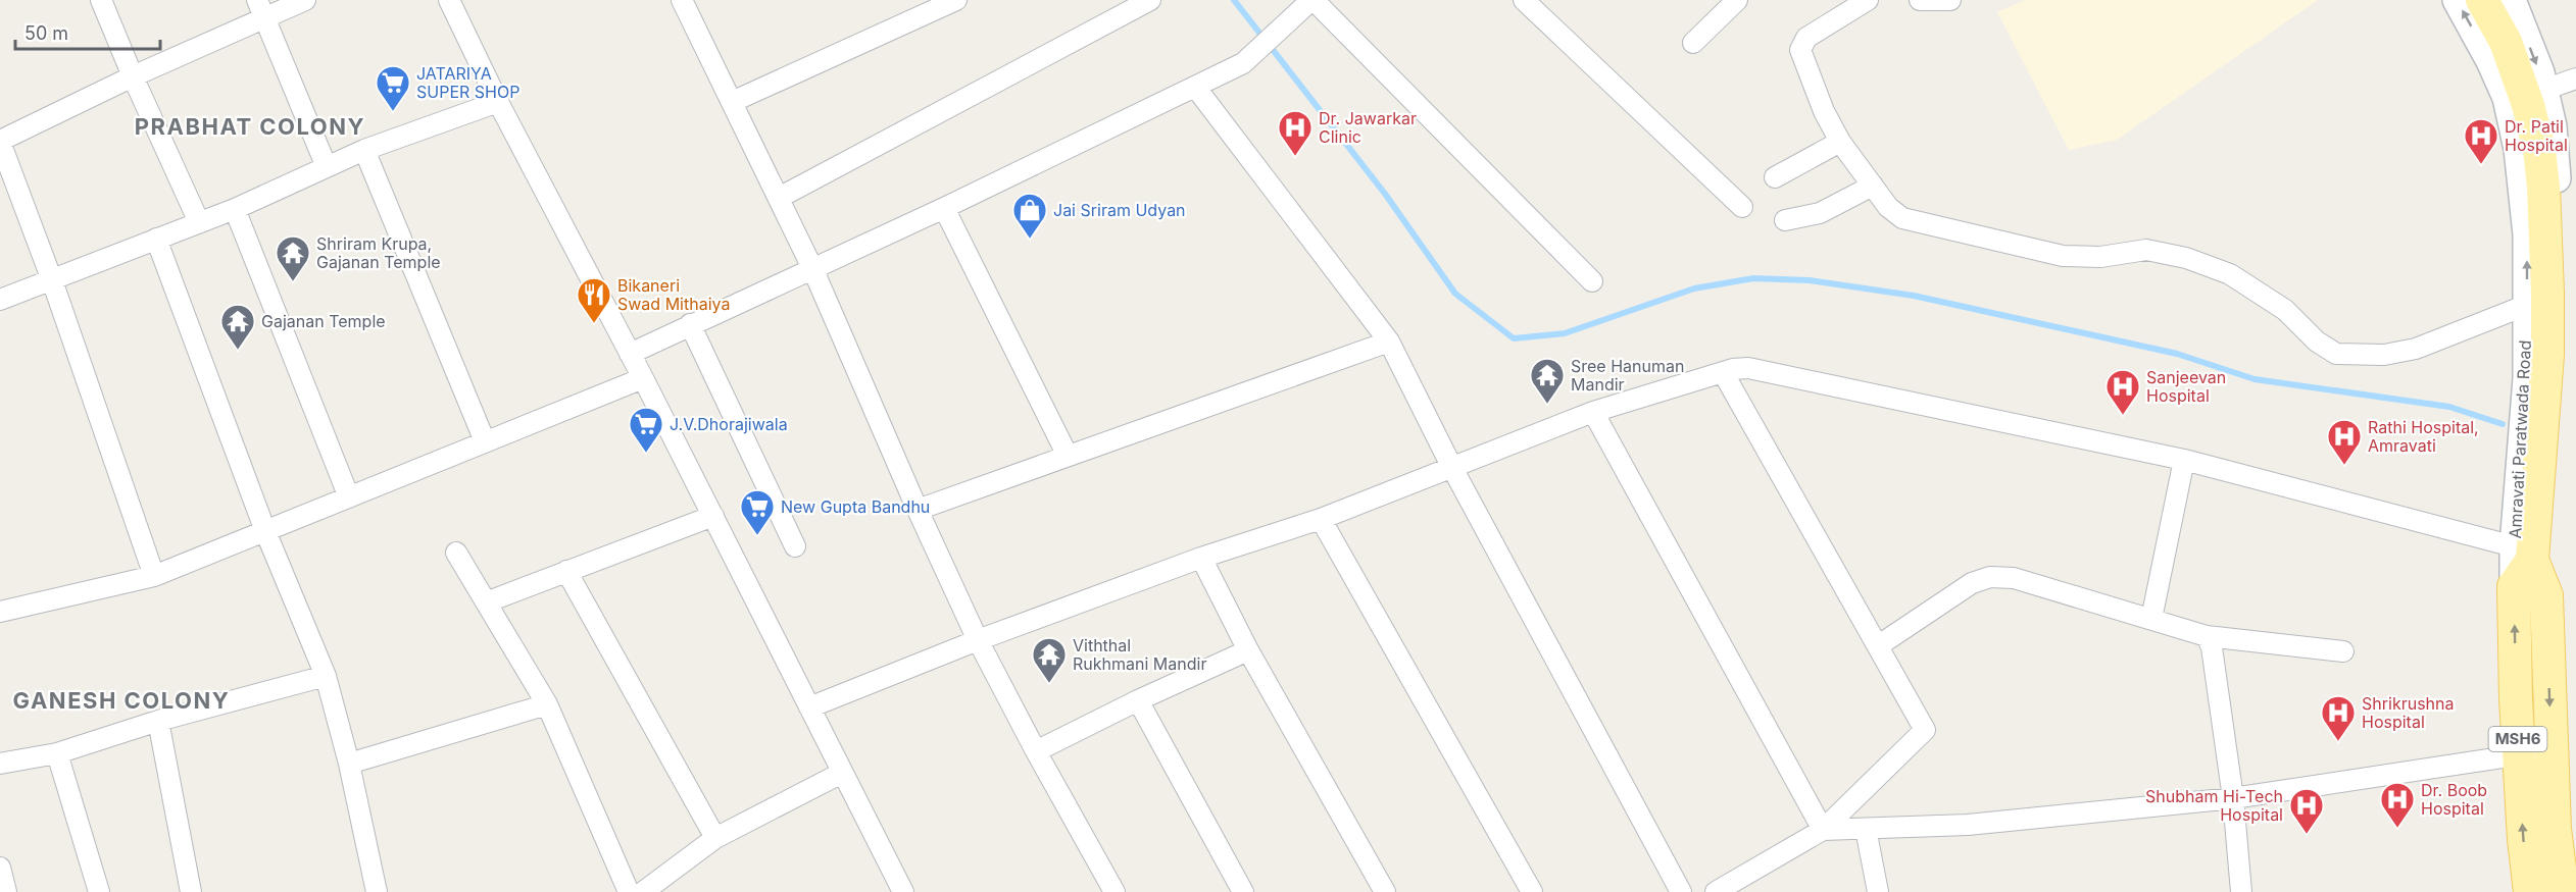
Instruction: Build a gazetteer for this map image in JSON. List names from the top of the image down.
{
  "streets": {
    "main road": ["Amravati Paratwada Road", "MSH6"]
  },
  "crossings": [
    ["Amravati Paratwada Road", "MSH6"]
  ],
  "districts": ["PRABHAT COLONY", "GANESH COLONY"],
  "places": {
    "supermarket": ["JATARIYA SUPER SHOP", "J.V.Dhorajiwala", "New Gupta Bandhu"],
    "hospital": [
      "Dr. Jawarkar Clinic",
      "Dr. Patil Hospital",
      "Sanjeevan Hospital",
      "Rathi Hospital, Amravati",
      "Shrikrushna Hospital",
      "Dr. Boob Hospital",
      "Shubham Hi-Tech Hospital"
    ],
    "shop": ["Jai Sriram Udyan"],
    "temple": [
      "Shriram Krupa, Gajanan Temple",
      "Gajanan Temple",
      "Sree Hanuman Mandir",
      "Viththal Rukhmani Mandir"
    ],
    "restaurant": ["Bikaneri Swad Mithaiya"]
  },
  "scale_bar": "50 m"
}
